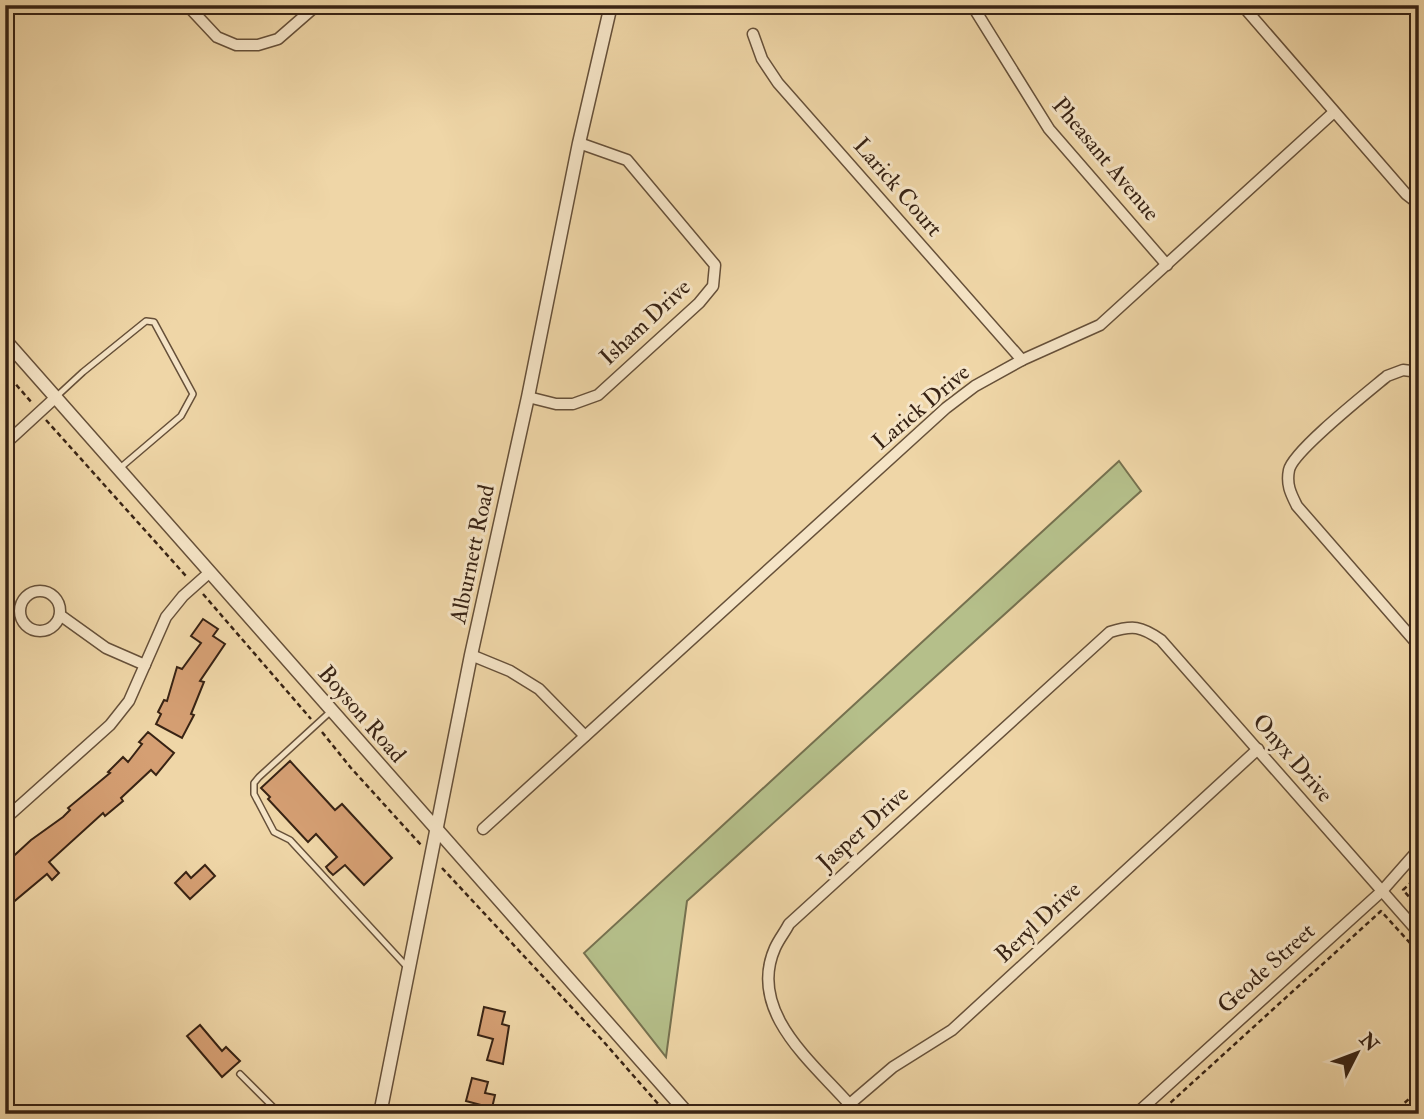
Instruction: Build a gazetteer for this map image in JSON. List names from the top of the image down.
{
  "streets": {
    "street": [
      "Pheasant Avenue",
      "Larick Court",
      "Isham Drive",
      "Larick Drive",
      "Alburnett Road",
      "Boyson Road",
      "Onyx Drive",
      "Jasper Drive",
      "Beryl Drive",
      "Geode Street"
    ]
  },
  "crossings": [
    ["Pheasant Avenue", "Larick Drive"],
    ["Larick Court", "Larick Drive"],
    ["Isham Drive", "Alburnett Road"],
    ["Alburnett Road", "Boyson Road"],
    ["Onyx Drive", "Jasper Drive"],
    ["Onyx Drive", "Beryl Drive"],
    ["Onyx Drive", "Geode Street"],
    ["Jasper Drive", "Beryl Drive"]
  ],
  "north": "top right"
}
